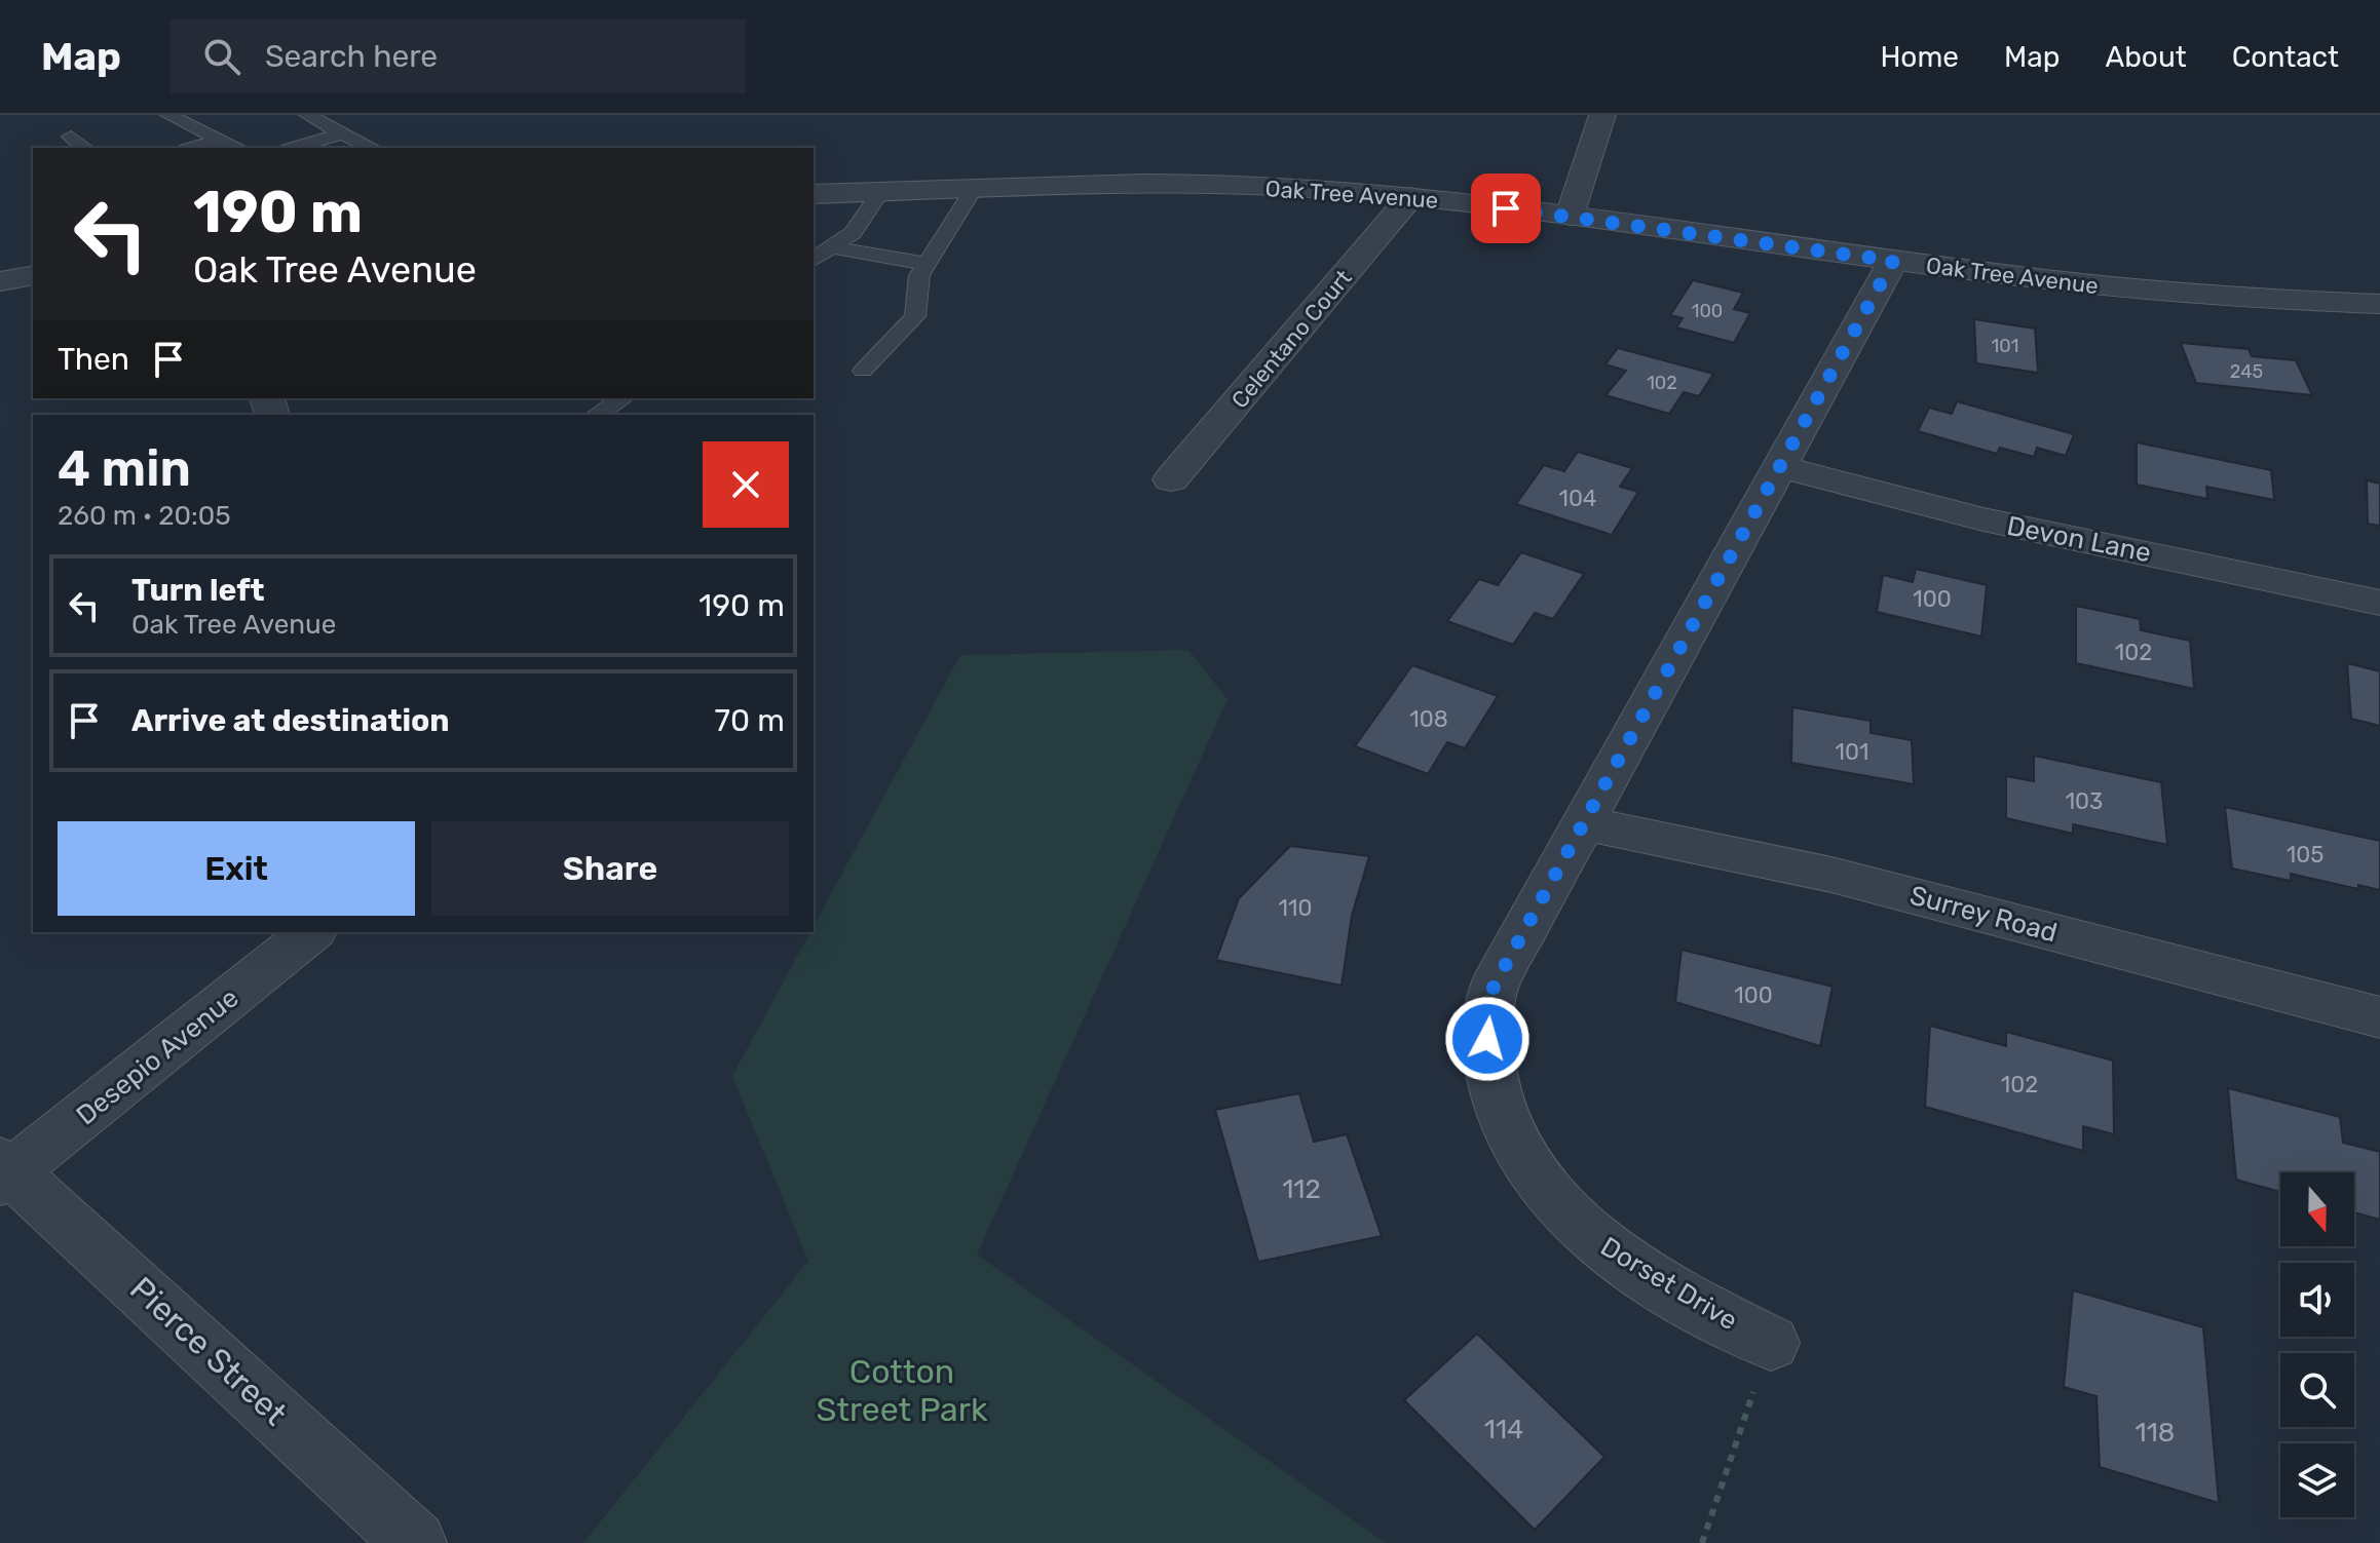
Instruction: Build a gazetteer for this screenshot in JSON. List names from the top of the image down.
{
  "streets": {
    "street": [
      "Oak Tree Avenue",
      "Celentano Court",
      "Devon Lane",
      "Surrey Road",
      "Desepio Avenue",
      "Dorset Drive",
      "Pierce Street"
    ]
  },
  "crossings": [
    ["Oak Tree Avenue", "Celentano Court"],
    ["Oak Tree Avenue", "Dorset Drive"],
    ["Devon Lane", "Dorset Drive"],
    ["Surrey Road", "Dorset Drive"],
    ["Desepio Avenue", "Pierce Street"]
  ],
  "parks": ["Cotton Street Park"],
  "house_numbers": [
    "100",
    "101",
    "245",
    "102",
    "104",
    "100",
    "102",
    "108",
    "101",
    "103",
    "105",
    "110",
    "100",
    "102",
    "112",
    "114",
    "118"
  ],
  "north": "bottom",
  "page": {
    "header": "Map",
    "search": "Search here",
    "nav": [
      "Home",
      "Map",
      "About",
      "Contact"
    ],
    "turn": ["190 m", "Oak Tree Avenue"],
    "then": "Then",
    "heading": ["4 min", "260 m · 20:05"],
    "list": [
      {
        "name": "Turn left",
        "note": "Oak Tree Avenue",
        "value": "190 m"
      },
      {
        "name": "Arrive at destination",
        "value": "70 m"
      }
    ],
    "buttons": ["Exit", "Share"]
  }
}
